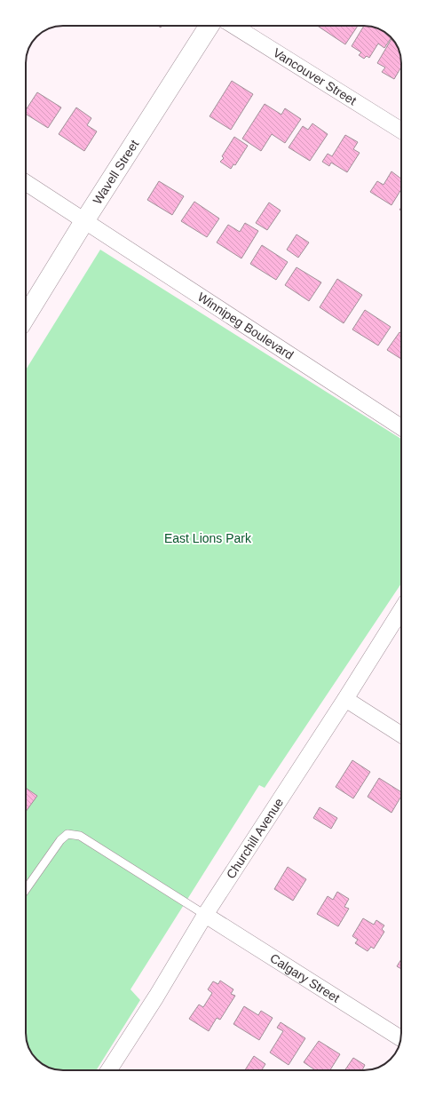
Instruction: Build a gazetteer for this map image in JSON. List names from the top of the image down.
{
  "streets": {
    "street": [
      "Vancouver Street",
      "Wavell Street",
      "Winnipeg Boulevard",
      "Churchill Avenue",
      "Calgary Street"
    ]
  },
  "crossings": [
    ["Wavell Street", "Winnipeg Boulevard"],
    ["Churchill Avenue", "Calgary Street"]
  ],
  "parks": ["East Lions Park"]
}
